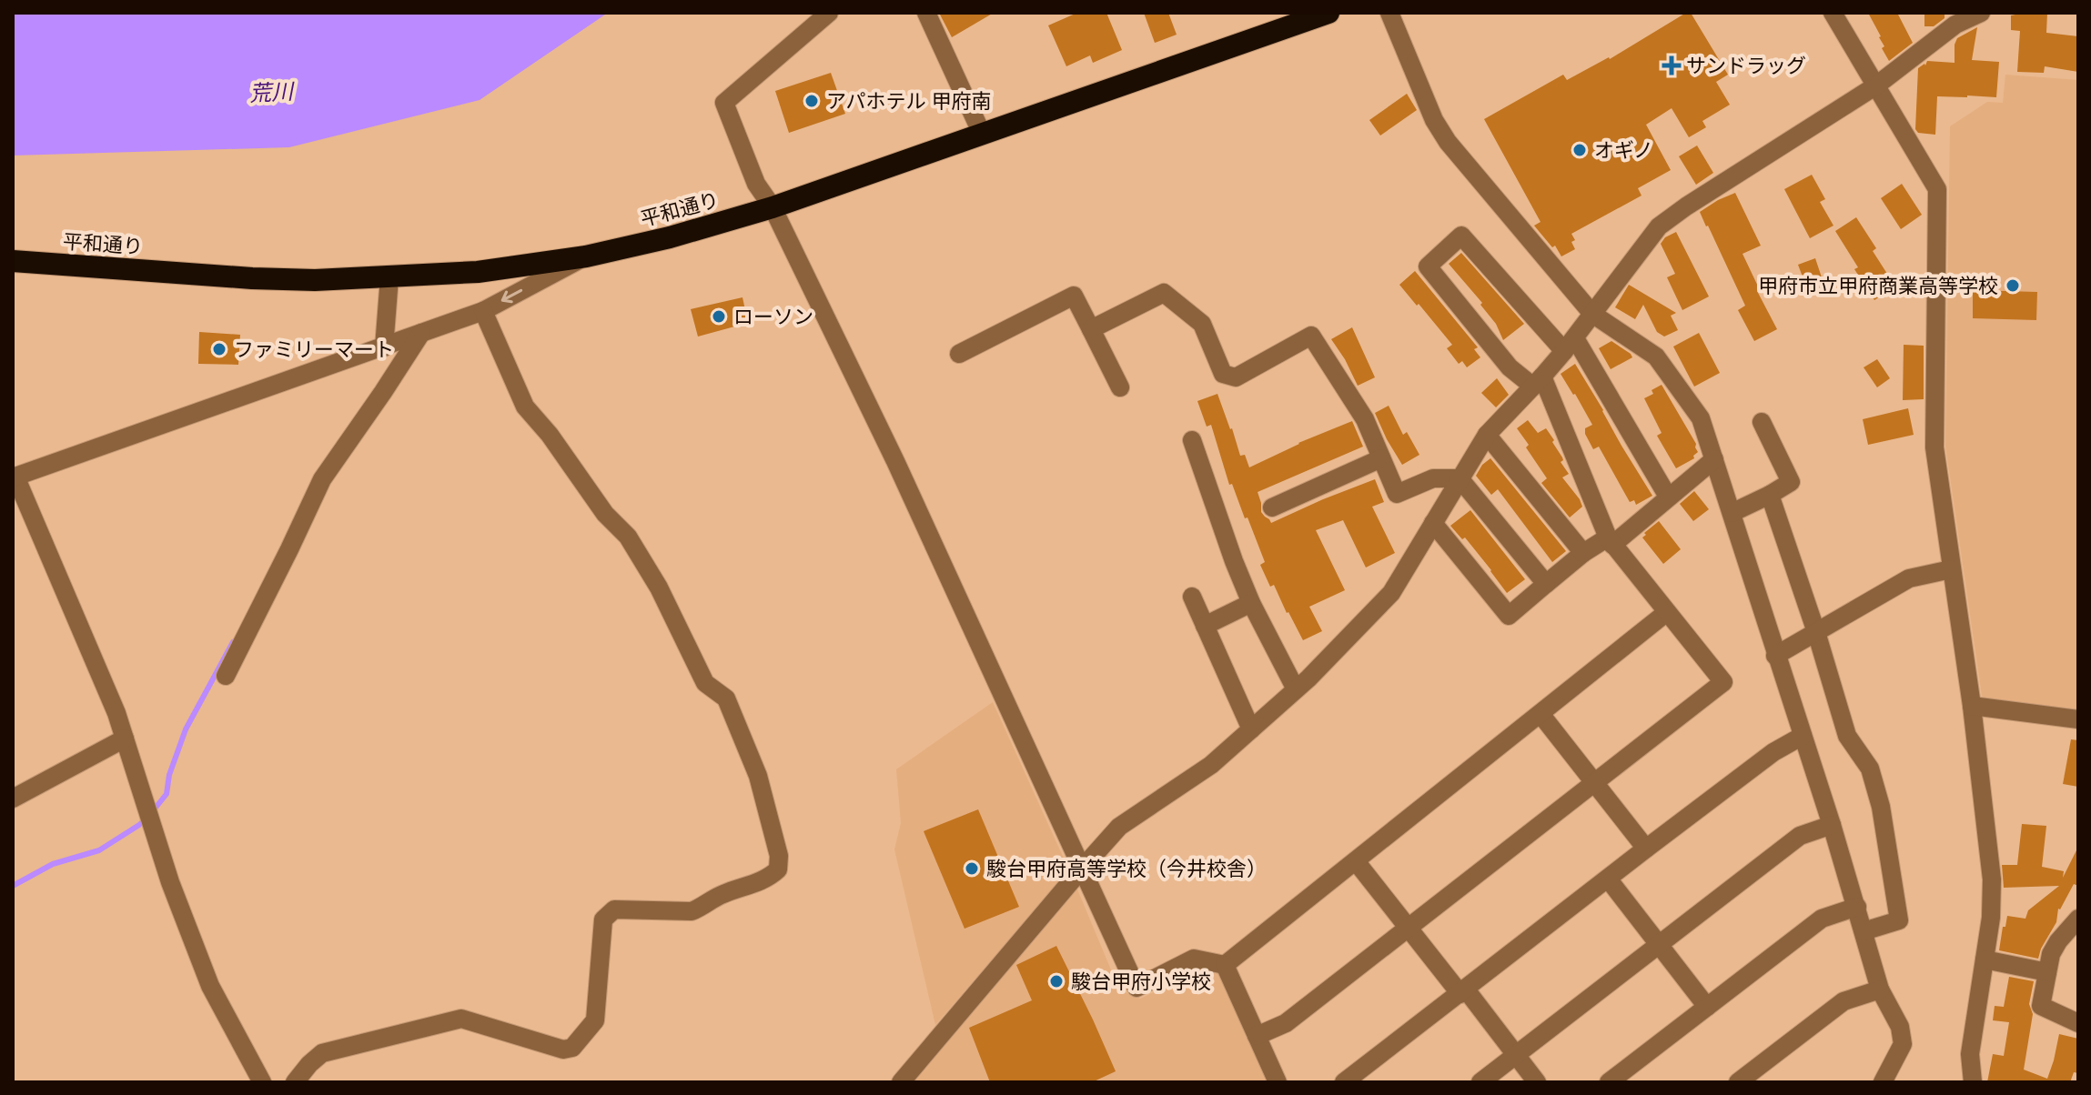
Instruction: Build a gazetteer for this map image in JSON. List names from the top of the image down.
{
  "streets": {
    "highway": ["平和通り"]
  },
  "water": ["荒川"],
  "places": {
    "health": ["サンドラッグ"],
    "other": [
      "アパホテル 甲府南",
      "オギノ",
      "甲府市立甲府商業高等学校",
      "ローソン",
      "ファミリーマート",
      "駿台甲府高等学校（今井校舎）",
      "駿台甲府小学校"
    ]
  }
}
